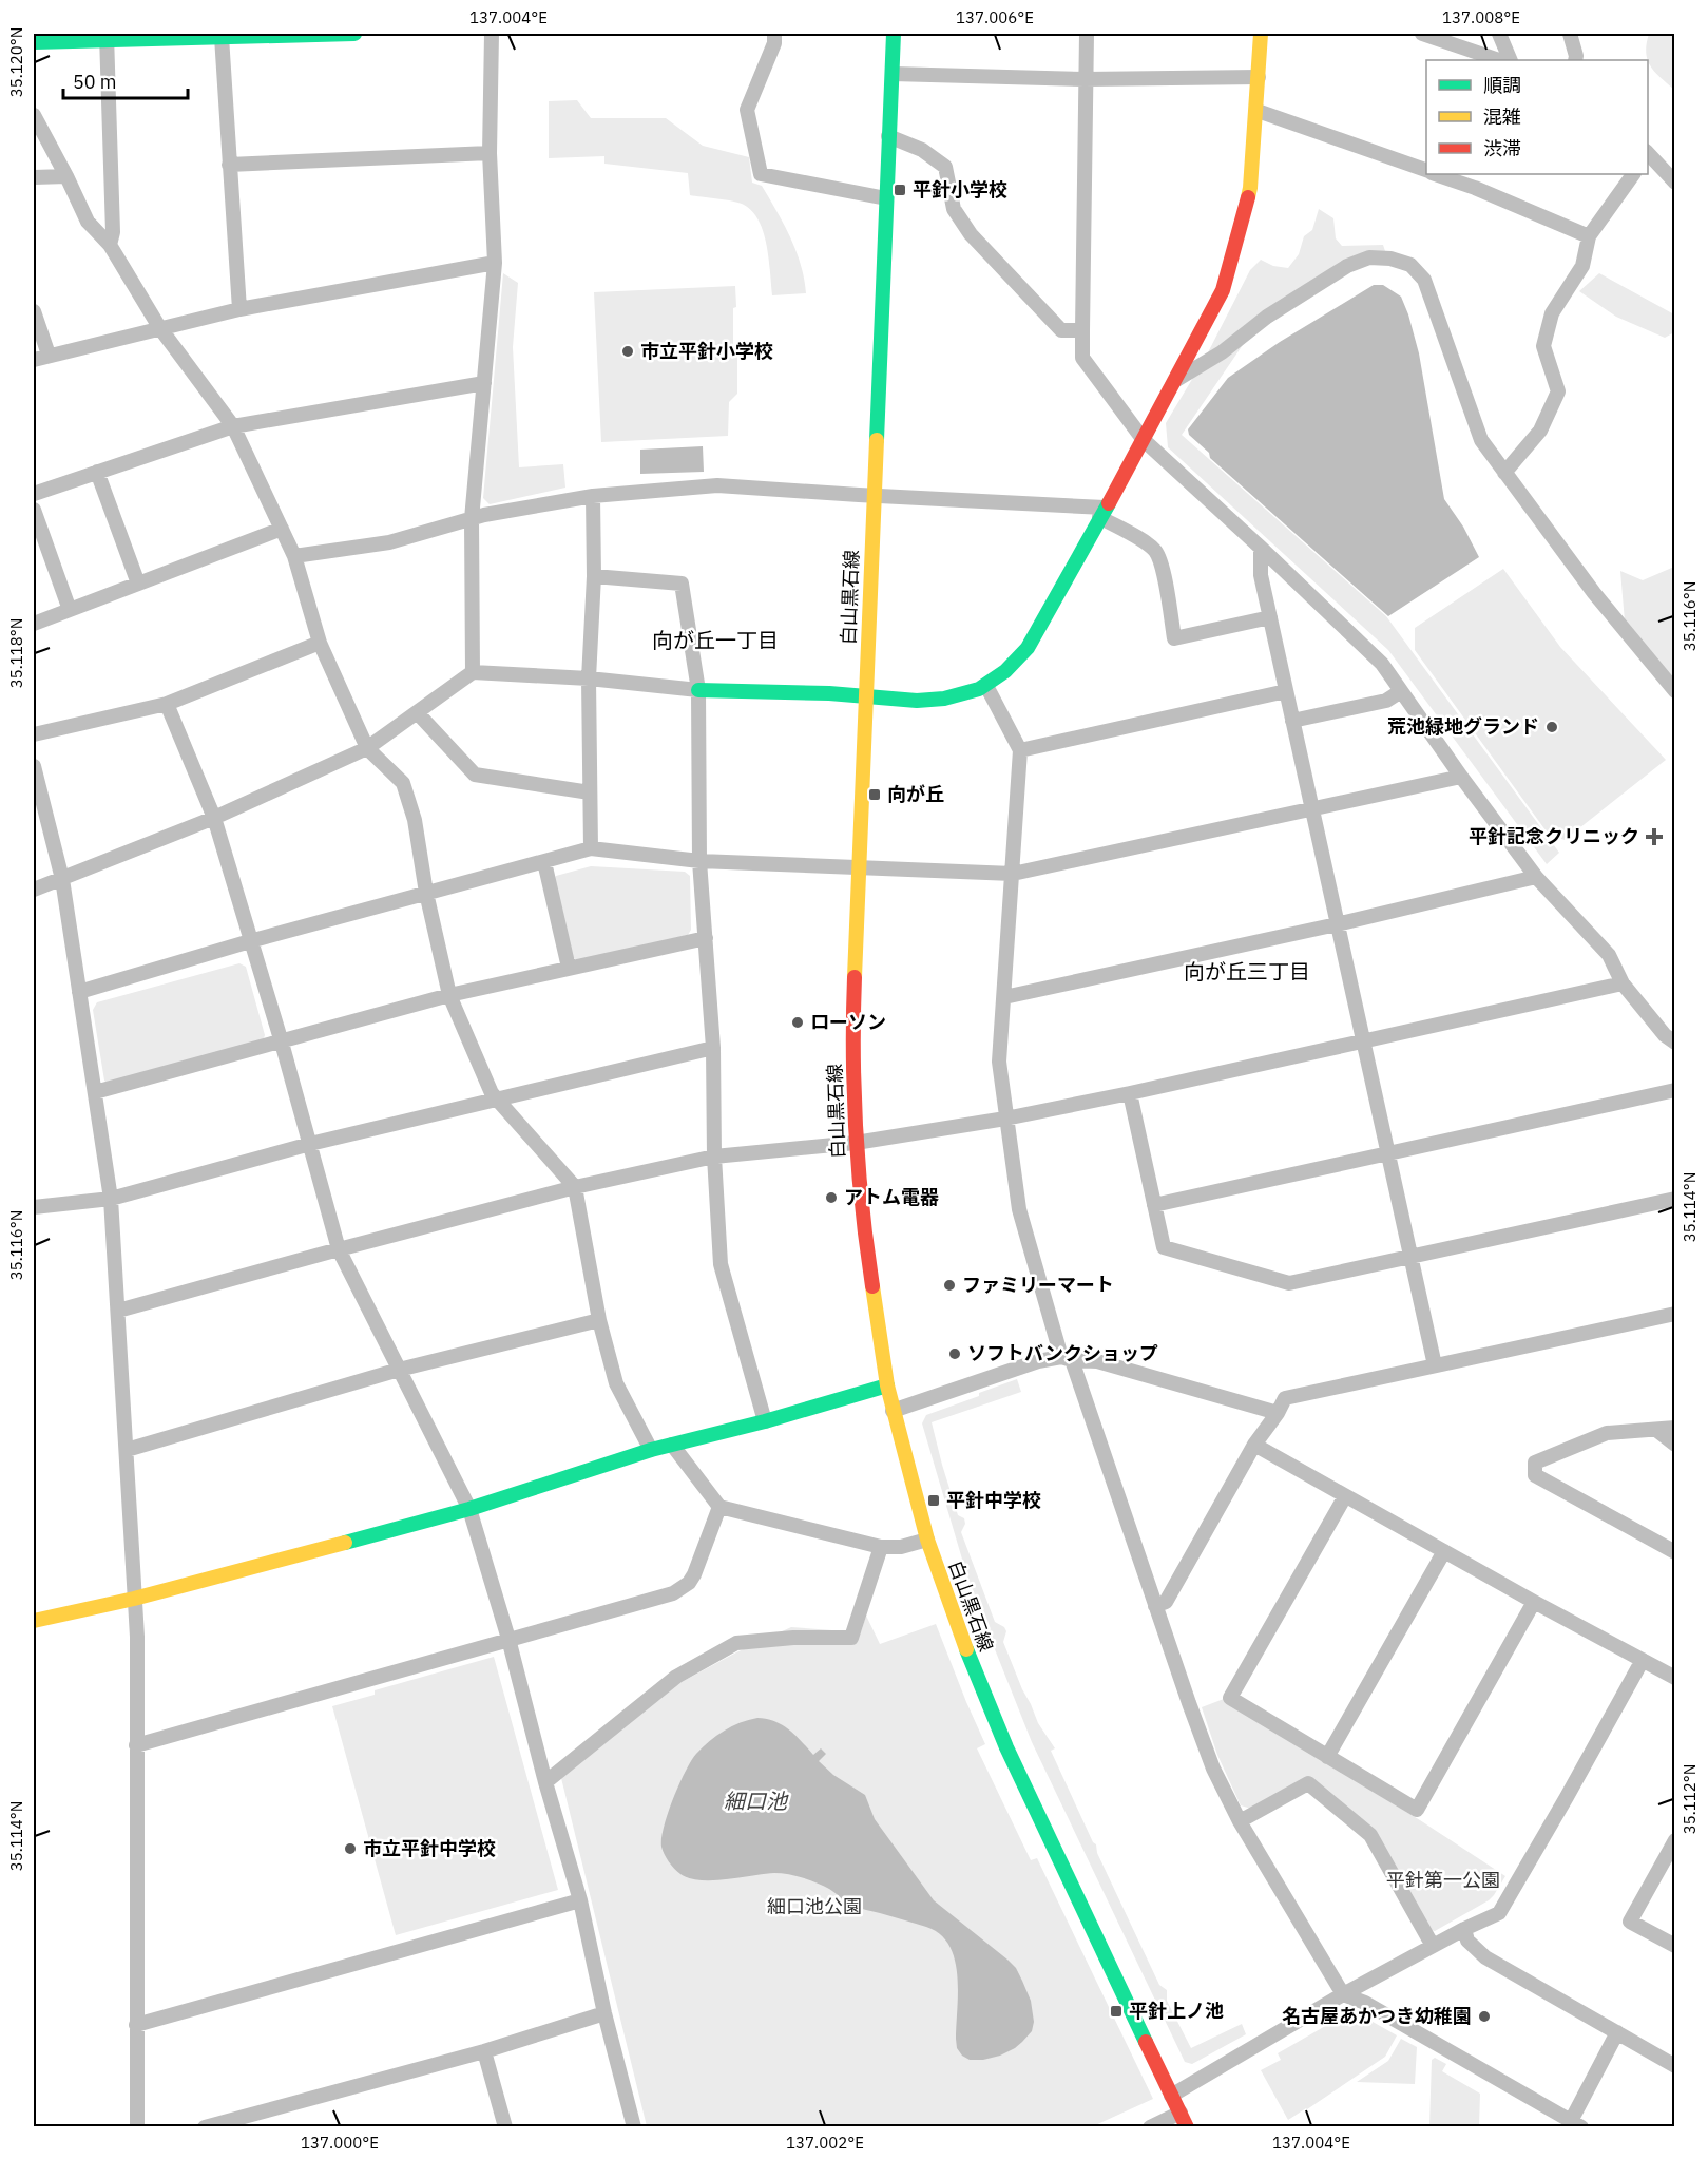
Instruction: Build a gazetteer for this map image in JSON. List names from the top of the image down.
{
  "streets": {
    "street": ["白山黒石線"]
  },
  "districts": ["向が丘一丁目", "向が丘三丁目"],
  "water": ["細口池"],
  "parks": ["平針第一公園", "細口池公園"],
  "places": {
    "transit": [
      "平針小学校",
      "向が丘",
      "平針中学校",
      "平針上ノ池"
    ],
    "other": [
      "市立平針小学校",
      "荒池緑地グランド",
      "ローソン",
      "アトム電器",
      "ファミリーマート",
      "ソフトバンクショップ",
      "市立平針中学校",
      "名古屋あかつき幼稚園"
    ],
    "health": ["平針記念クリニック"]
  },
  "legend": ["順調", "混雑", "渋滞"],
  "scale_bar": "50 m",
  "coordinates": [
    "137.004°E",
    "137.006°E",
    "137.008°E",
    "35.120°N",
    "35.116°N",
    "35.118°N",
    "35.114°N",
    "35.112°N",
    "137.000°E",
    "137.002°E"
  ]
}
